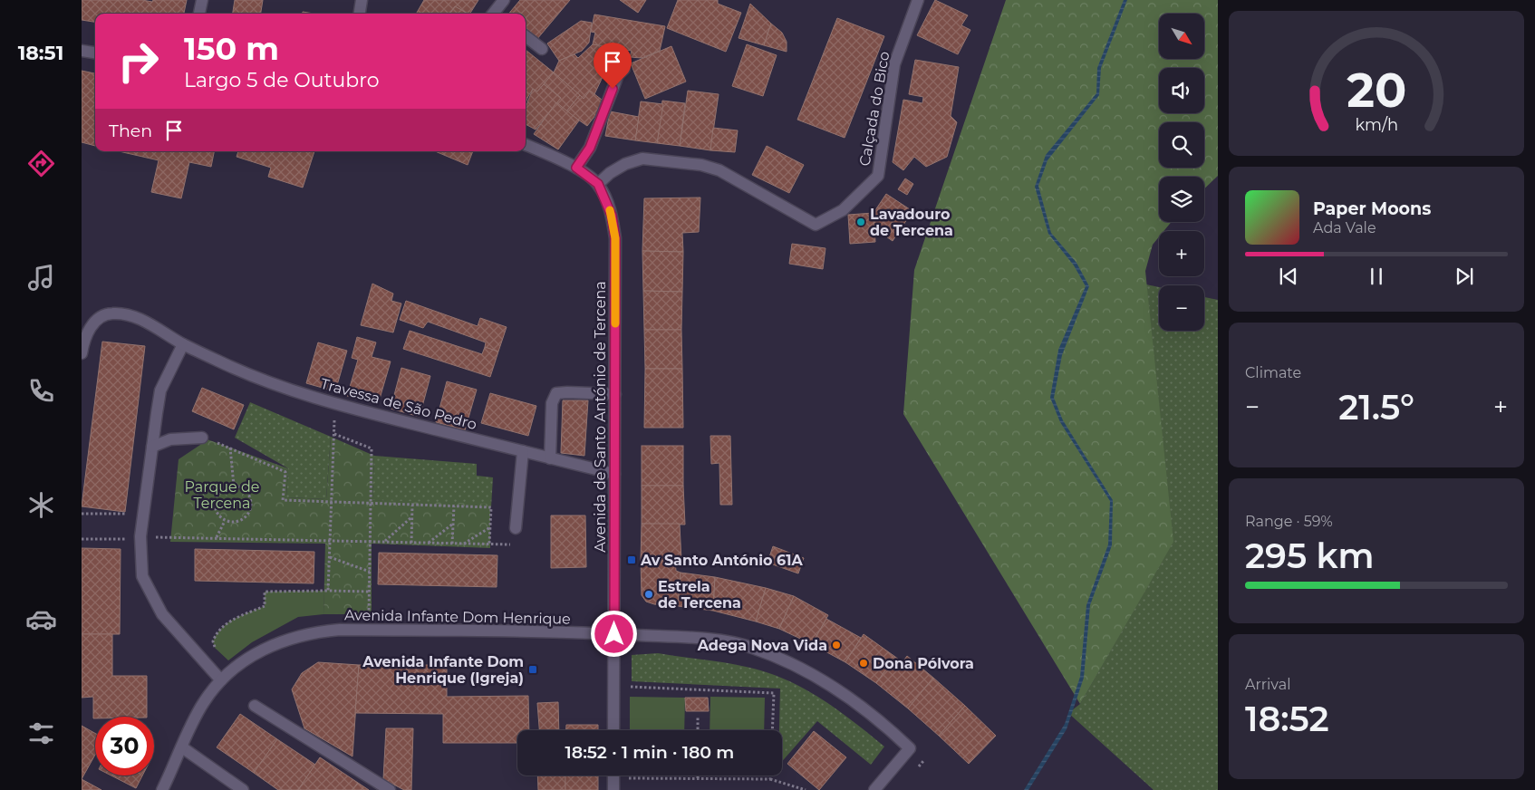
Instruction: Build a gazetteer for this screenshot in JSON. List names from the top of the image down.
{
  "streets": {
    "street": [
      "Calçada do Bico",
      "Travessa de São Pedro",
      "Avenida de Santo António de Tercena",
      "Avenida Infante Dom Henrique"
    ]
  },
  "crossings": [
    ["Calçada do Bico", "Avenida de Santo António de Tercena"],
    ["Travessa de São Pedro", "Avenida de Santo António de Tercena"],
    ["Avenida de Santo António de Tercena", "Avenida Infante Dom Henrique"]
  ],
  "parks": ["Parque de Tercena"],
  "places": {
    "other": [
      "Lavadouro de Tercena",
      "Estrela de Tercena",
      "Adega Nova Vida",
      "Dona Pólvora"
    ],
    "transit": ["Av Santo António 61A", "Avenida Infante Dom Henrique (Igreja)"]
  },
  "north": "bottom right",
  "page": {
    "tabs": "18:51",
    "map_buttons": ["+", "−"],
    "turn": ["150 m", "Largo 5 de Outubro"],
    "then": "Then",
    "song": ["Paper Moons", "Ada Vale"],
    "tile": [
      "Climate",
      ["Range · 59%", "295 km"],
      ["Arrival", "18:52"]
    ],
    "heat": ["−", "21.5°", "+"],
    "limit": "30",
    "trip": "18:52 · 1 min · 180 m",
    "gauge": ["20", "km/h"]
  }
}
